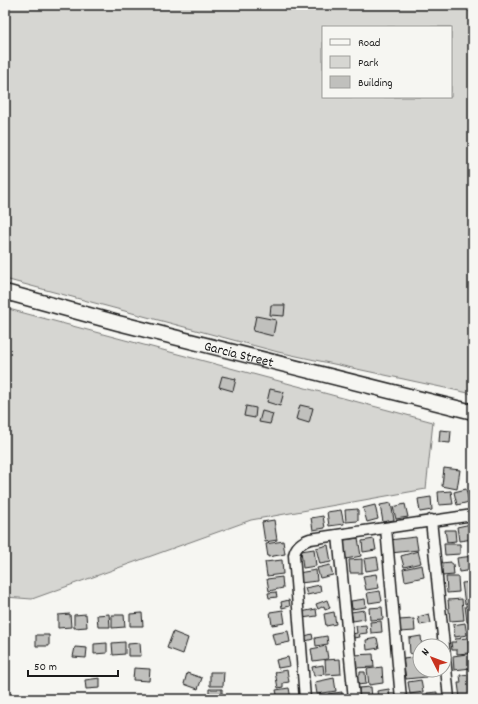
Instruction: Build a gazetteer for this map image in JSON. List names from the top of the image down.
{
  "streets": {
    "street": ["Garcia Street"]
  },
  "legend": ["Road", "Park", "Building"],
  "scale_bar": "50 m",
  "north": "top left"
}
